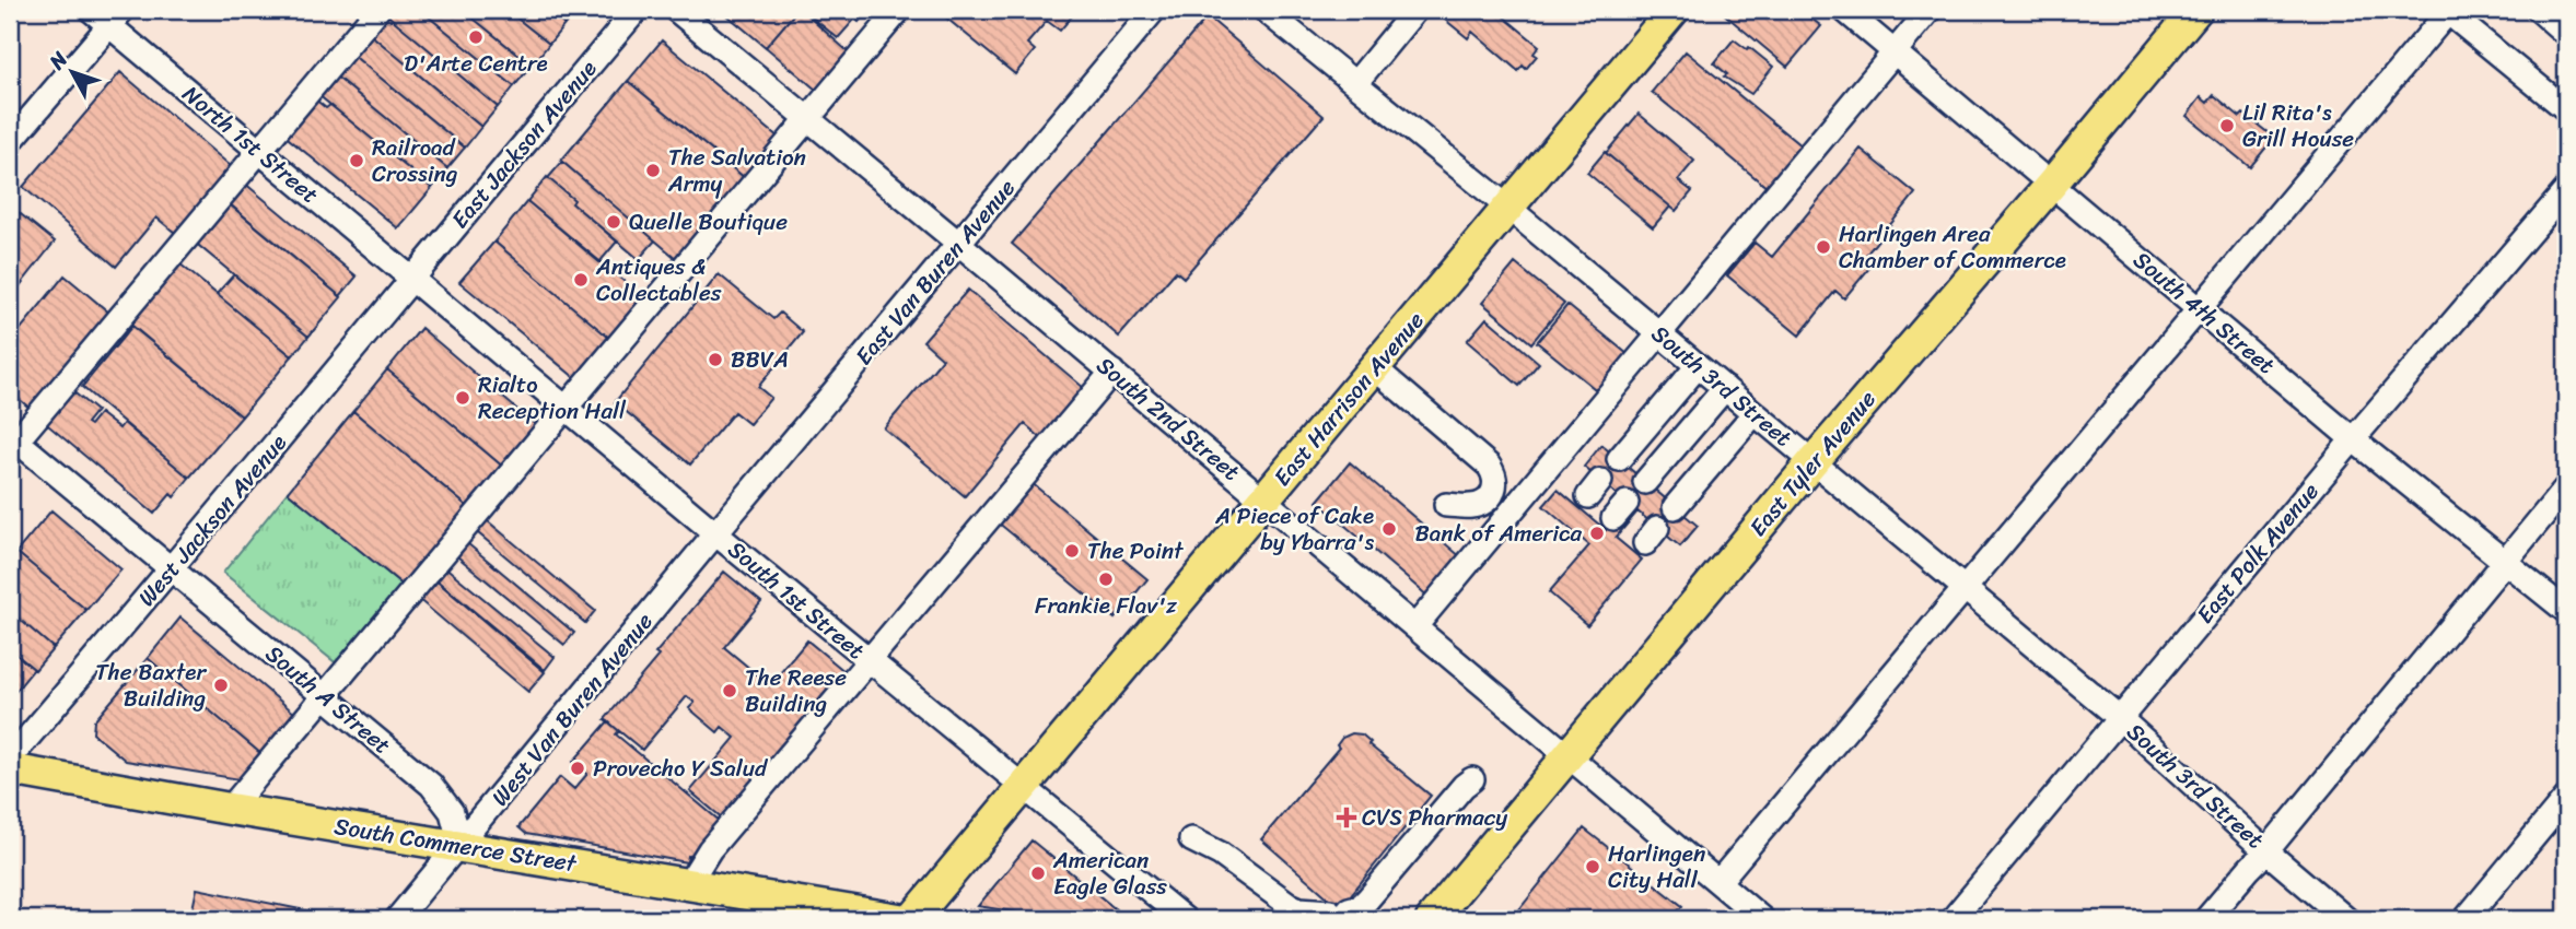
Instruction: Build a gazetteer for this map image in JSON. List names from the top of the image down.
{
  "streets": {
    "main road": ["East Harrison Avenue", "East Tyler Avenue", "South Commerce Street"],
    "street": [
      "North 1st Street",
      "East Jackson Avenue",
      "East Van Buren Avenue",
      "South 4th Street",
      "South 3rd Street",
      "South 2nd Street",
      "West Jackson Avenue",
      "East Polk Avenue",
      "South 1st Street",
      "South A Street",
      "West Van Buren Avenue"
    ]
  },
  "crossings": [
    ["North 1st Street", "East Jackson Avenue"],
    ["North 1st Street", "West Jackson Avenue"],
    ["North 1st Street", "South 1st Street"],
    ["East Jackson Avenue", "West Jackson Avenue"],
    ["East Jackson Avenue", "South 1st Street"],
    ["East Van Buren Avenue", "South 2nd Street"],
    ["East Van Buren Avenue", "South 1st Street"],
    ["East Van Buren Avenue", "West Van Buren Avenue"],
    ["South 4th Street", "East Tyler Avenue"],
    ["South 4th Street", "East Polk Avenue"],
    ["South 3rd Street", "East Harrison Avenue"],
    ["South 3rd Street", "East Tyler Avenue"],
    ["South 3rd Street", "East Polk Avenue"],
    ["East Harrison Avenue", "South 2nd Street"],
    ["East Harrison Avenue", "South 1st Street"],
    ["South 2nd Street", "East Tyler Avenue"],
    ["West Jackson Avenue", "South 1st Street"],
    ["West Jackson Avenue", "South A Street"],
    ["South 1st Street", "West Van Buren Avenue"],
    ["South A Street", "West Van Buren Avenue"],
    ["South A Street", "South Commerce Street"],
    ["West Van Buren Avenue", "South Commerce Street"]
  ],
  "places": {
    "other": [
      "D'Arte Centre",
      "Lil Rita's Grill House",
      "Railroad Crossing",
      "The Salvation Army",
      "Quelle Boutique",
      "Harlingen Area Chamber of Commerce",
      "Antiques & Collectables",
      "BBVA",
      "Rialto Reception Hall",
      "A Piece of Cake by Ybarra's",
      "Bank of America",
      "The Point",
      "Frankie Flav'z",
      "The Baxter Building",
      "The Reese Building",
      "Provecho Y Salud",
      "Harlingen City Hall",
      "American Eagle Glass"
    ],
    "health": ["CVS Pharmacy"]
  },
  "north": "top left"
}
